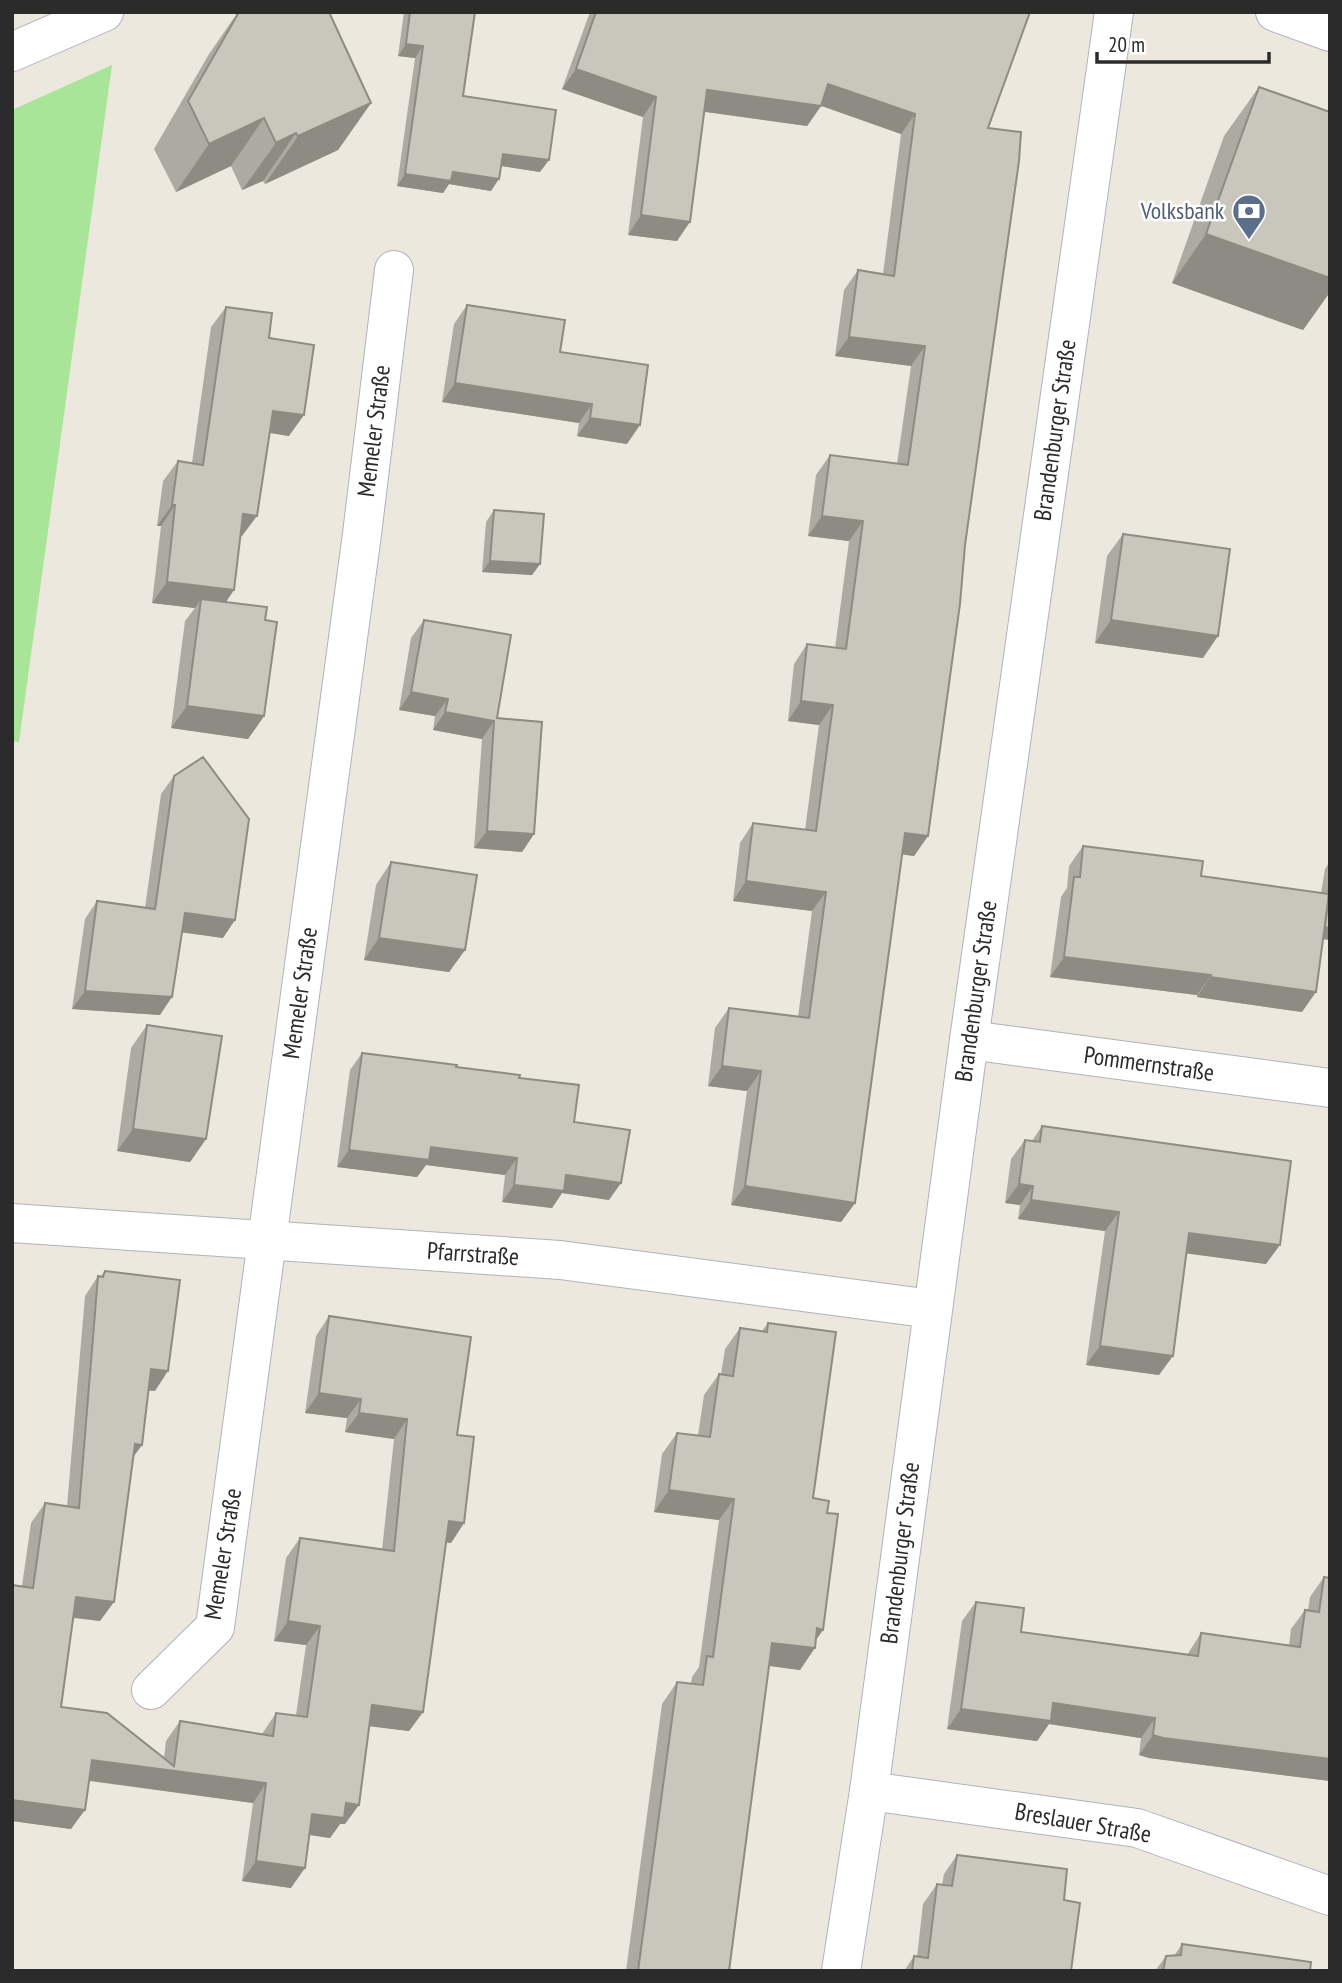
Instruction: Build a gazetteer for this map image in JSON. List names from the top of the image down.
{
  "streets": {
    "street": [
      "Brandenburger Straße",
      "Memeler Straße",
      "Pommernstraße",
      "Pfarrstraße",
      "Breslauer Straße"
    ]
  },
  "crossings": [
    ["Brandenburger Straße", "Pommernstraße"],
    ["Brandenburger Straße", "Pfarrstraße"],
    ["Brandenburger Straße", "Breslauer Straße"],
    ["Memeler Straße", "Pfarrstraße"]
  ],
  "places": {
    "bank": ["Volksbank"]
  },
  "scale_bar": "20 m"
}
